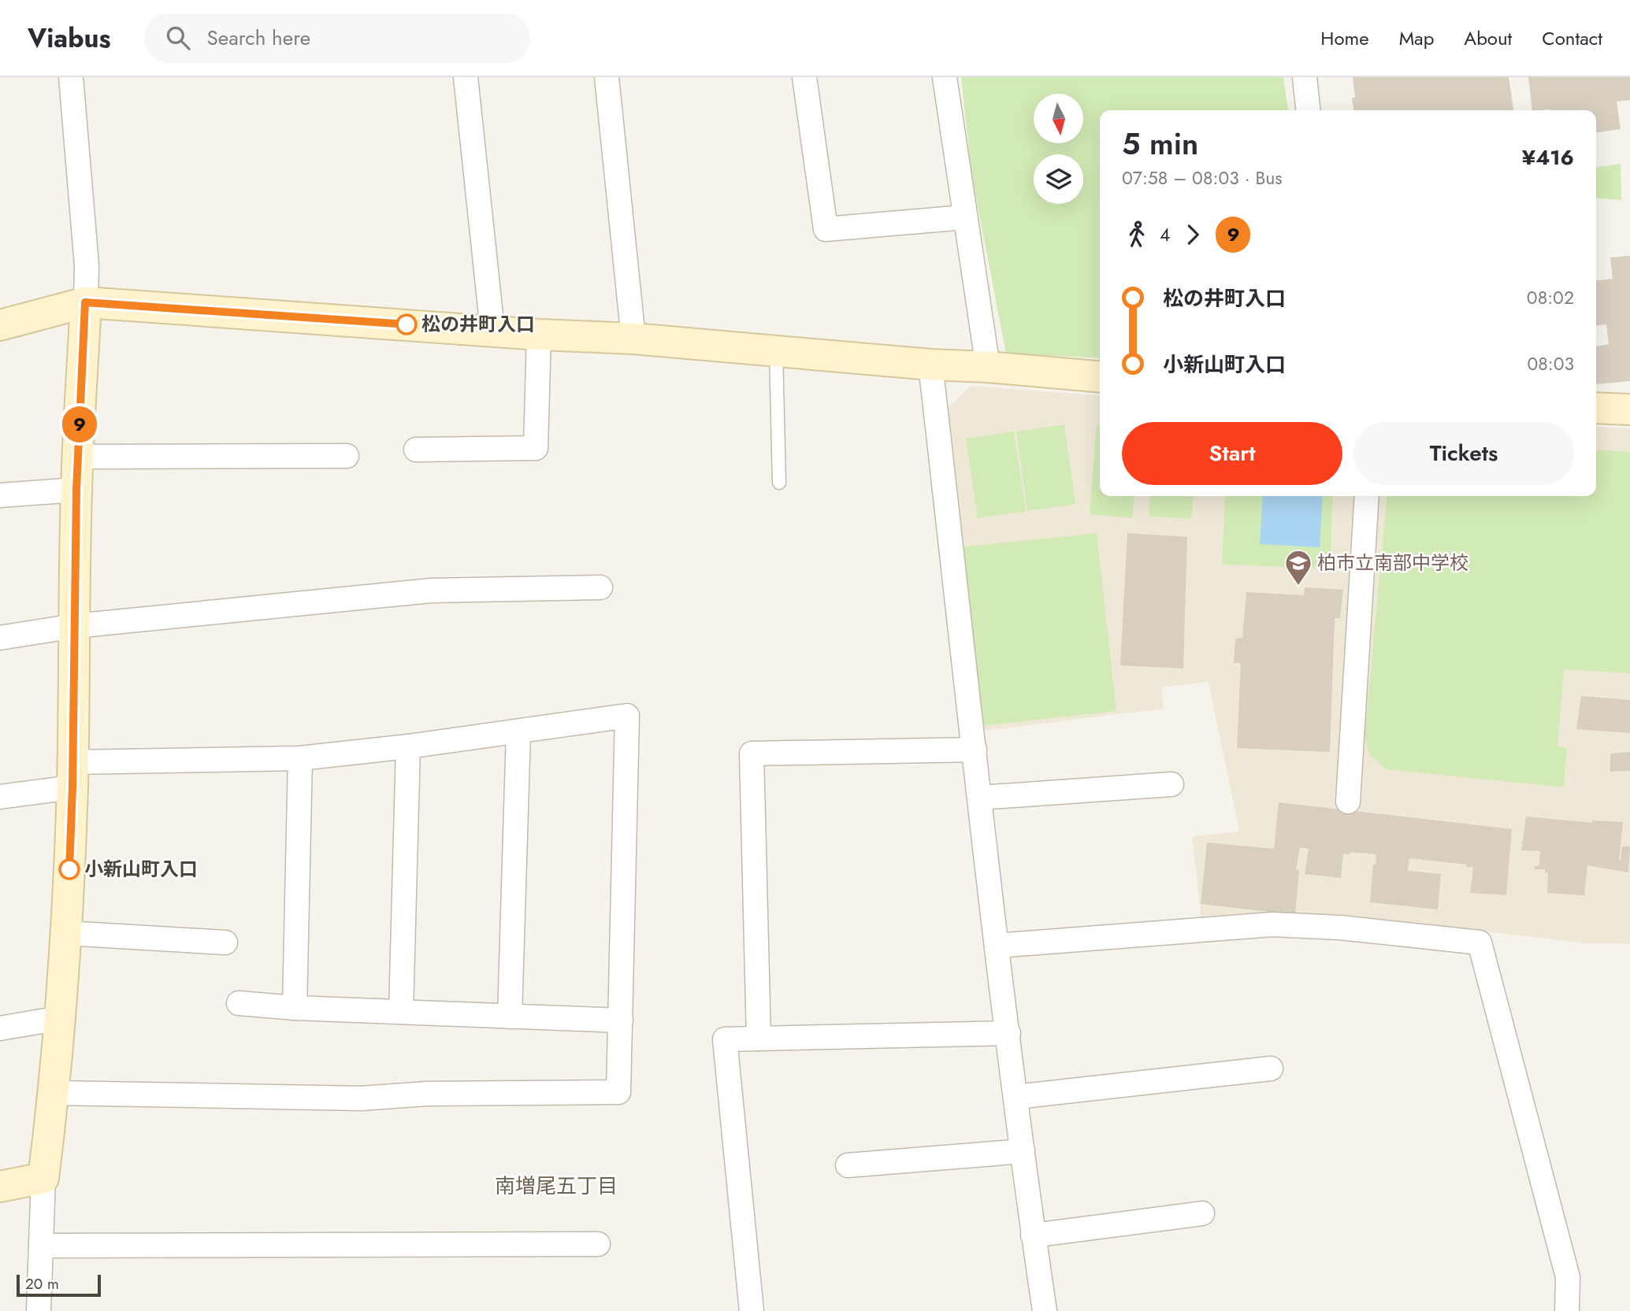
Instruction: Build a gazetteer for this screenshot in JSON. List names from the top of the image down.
{
  "districts": ["南増尾五丁目"],
  "places": {
    "other": ["松の井町入口", "小新山町入口"],
    "school or university": ["柏市立南部中学校"]
  },
  "lines": ["bus line 9"],
  "scale_bar": "20 m",
  "north": "bottom",
  "page": {
    "header": "Viabus",
    "search": "Search here",
    "nav": [
      "Home",
      "Map",
      "About",
      "Contact"
    ],
    "on_map": "9",
    "heading": ["5 min", "07:58 – 08:03 · Bus", "¥416"],
    "legs": ["4", "9"],
    "list": [
      {
        "name": "松の井町入口",
        "value": "08:02"
      },
      {
        "name": "小新山町入口",
        "value": "08:03"
      }
    ],
    "buttons": ["Start", "Tickets"],
    "scale": "20 m"
  }
}
